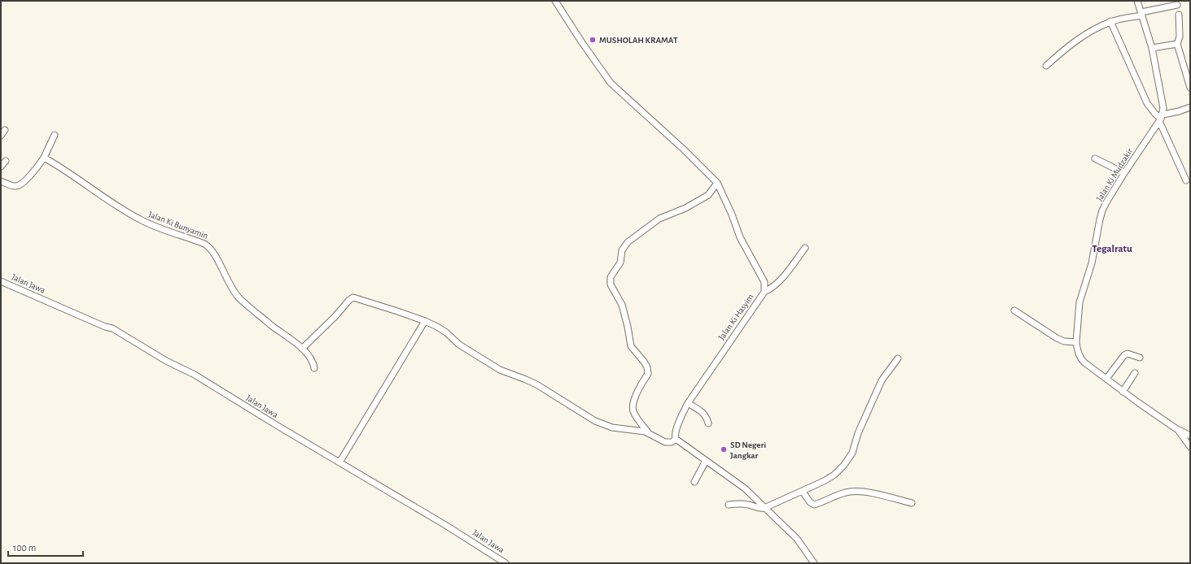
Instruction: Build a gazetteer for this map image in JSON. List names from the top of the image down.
{
  "streets": {
    "street": [
      "Jalan Ki Mudzakir",
      "Jalan Ki Bunyamin",
      "Jalan Jawa",
      "Jalan Ki Hasyim"
    ]
  },
  "districts": ["Tegalratu"],
  "places": ["MUSHOLAH KRAMAT", "SD Negeri Jangkar"],
  "scale_bar": "100 m"
}
